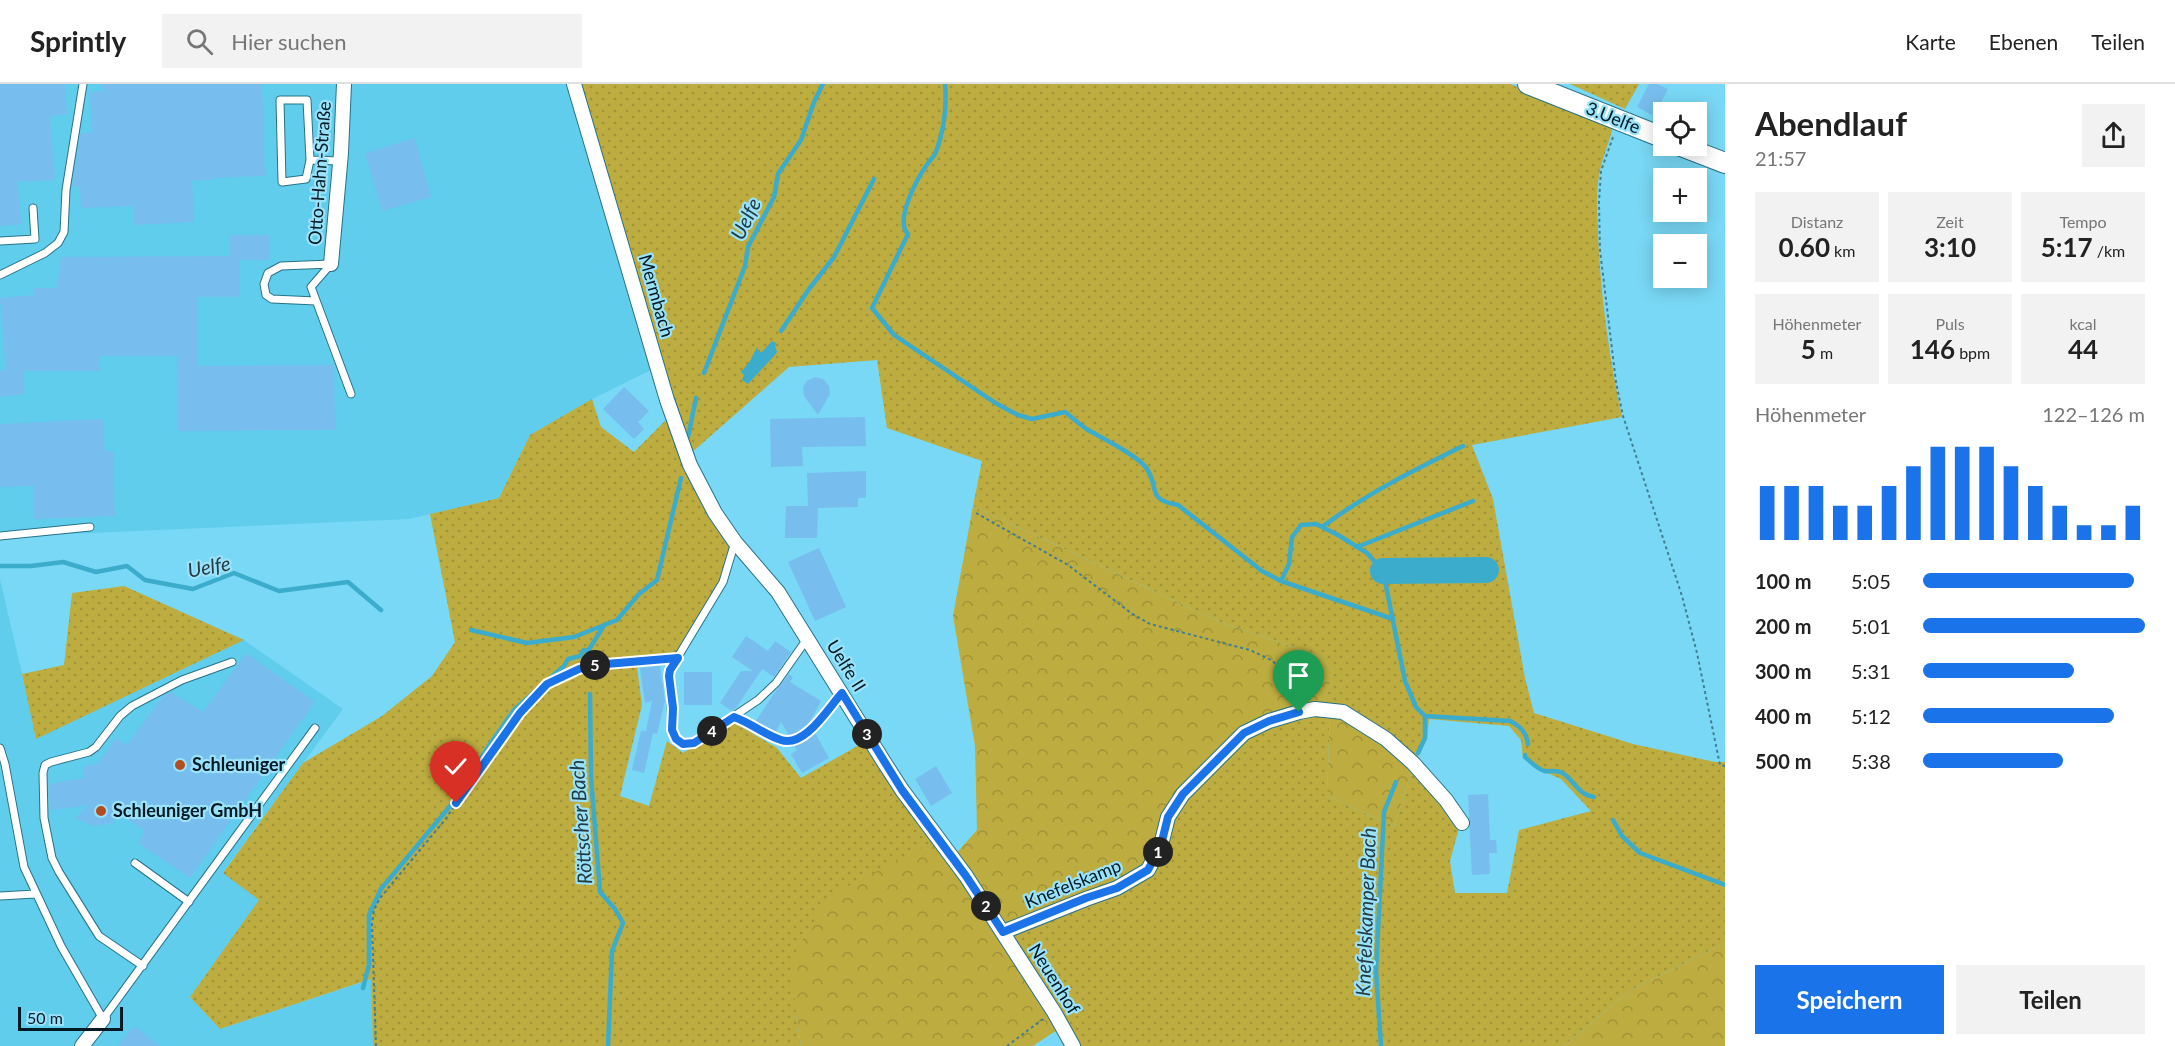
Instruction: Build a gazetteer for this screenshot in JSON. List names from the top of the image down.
{
  "streets": {
    "street": [
      "3.Uelfe",
      "Otto-Hahn-Straße",
      "Mermbach",
      "Uelfe II",
      "Knefelskamp",
      "Neuenhof"
    ]
  },
  "crossings": [
    ["Mermbach", "Uelfe II"],
    ["Uelfe II", "Knefelskamp"],
    ["Uelfe II", "Neuenhof"],
    ["Knefelskamp", "Neuenhof"]
  ],
  "water": ["Uelfe", "Röttscher Bach", "Knefelskamper Bach"],
  "places": ["Schleuniger", "Schleuniger GmbH"],
  "scale_bar": "50 m",
  "page": {
    "header": "Sprintly",
    "search": "Hier suchen",
    "nav": ["Karte", "Ebenen", "Teilen"],
    "heading": ["Abendlauf", "21:57"],
    "map_buttons": ["+", "−"],
    "stats": [
      ["Distanz", "0.60 km"],
      ["Zeit", "3:10"],
      ["Tempo", "5:17 /km"],
      ["Höhenmeter", "5 m"],
      ["Puls", "146 bpm"],
      ["kcal", "44"]
    ],
    "chart": ["Höhenmeter", "122–126 m"],
    "list": [
      {
        "name": "100 m",
        "note": "5:05"
      },
      {
        "name": "200 m",
        "note": "5:01"
      },
      {
        "name": "300 m",
        "note": "5:31"
      },
      {
        "name": "400 m",
        "note": "5:12"
      },
      {
        "name": "500 m",
        "note": "5:38"
      }
    ],
    "pins": [
      "5",
      "4",
      "3",
      "1",
      "2"
    ],
    "buttons": ["Speichern", "Teilen"],
    "scale": "50 m"
  }
}
